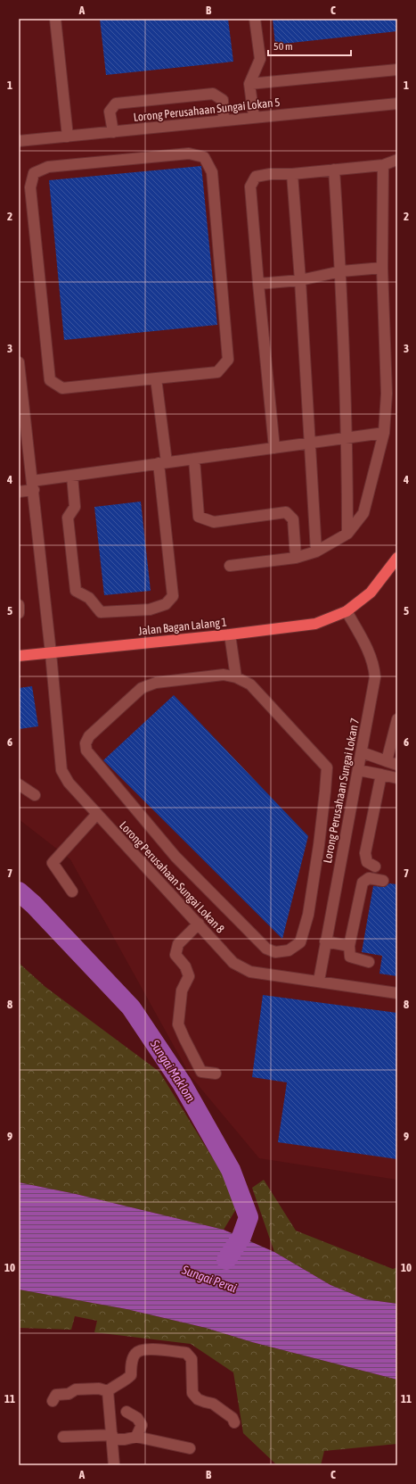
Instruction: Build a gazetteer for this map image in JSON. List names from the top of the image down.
{
  "streets": {
    "main road": ["Jalan Bagan Lalang 1"],
    "street": ["Lorong Perusahaan Sungai Lokan 5", "Lorong Perusahaan Sungai Lokan 7", "Lorong Perusahaan Sungai Lokan 8"]
  },
  "crossings": [
    ["Jalan Bagan Lalang 1", "Lorong Perusahaan Sungai Lokan 7"],
    ["Jalan Bagan Lalang 1", "Lorong Perusahaan Sungai Lokan 8"],
    ["Lorong Perusahaan Sungai Lokan 7", "Lorong Perusahaan Sungai Lokan 8"]
  ],
  "water": ["Sungai Maklom", "Sungai Perai"],
  "scale_bar": "50 m",
  "grid": {
    "columns": ["A", "B", "C"],
    "rows": [
      "1",
      "2",
      "3",
      "4",
      "5",
      "6",
      "7",
      "8",
      "9",
      "10",
      "11"
    ]
  }
}
